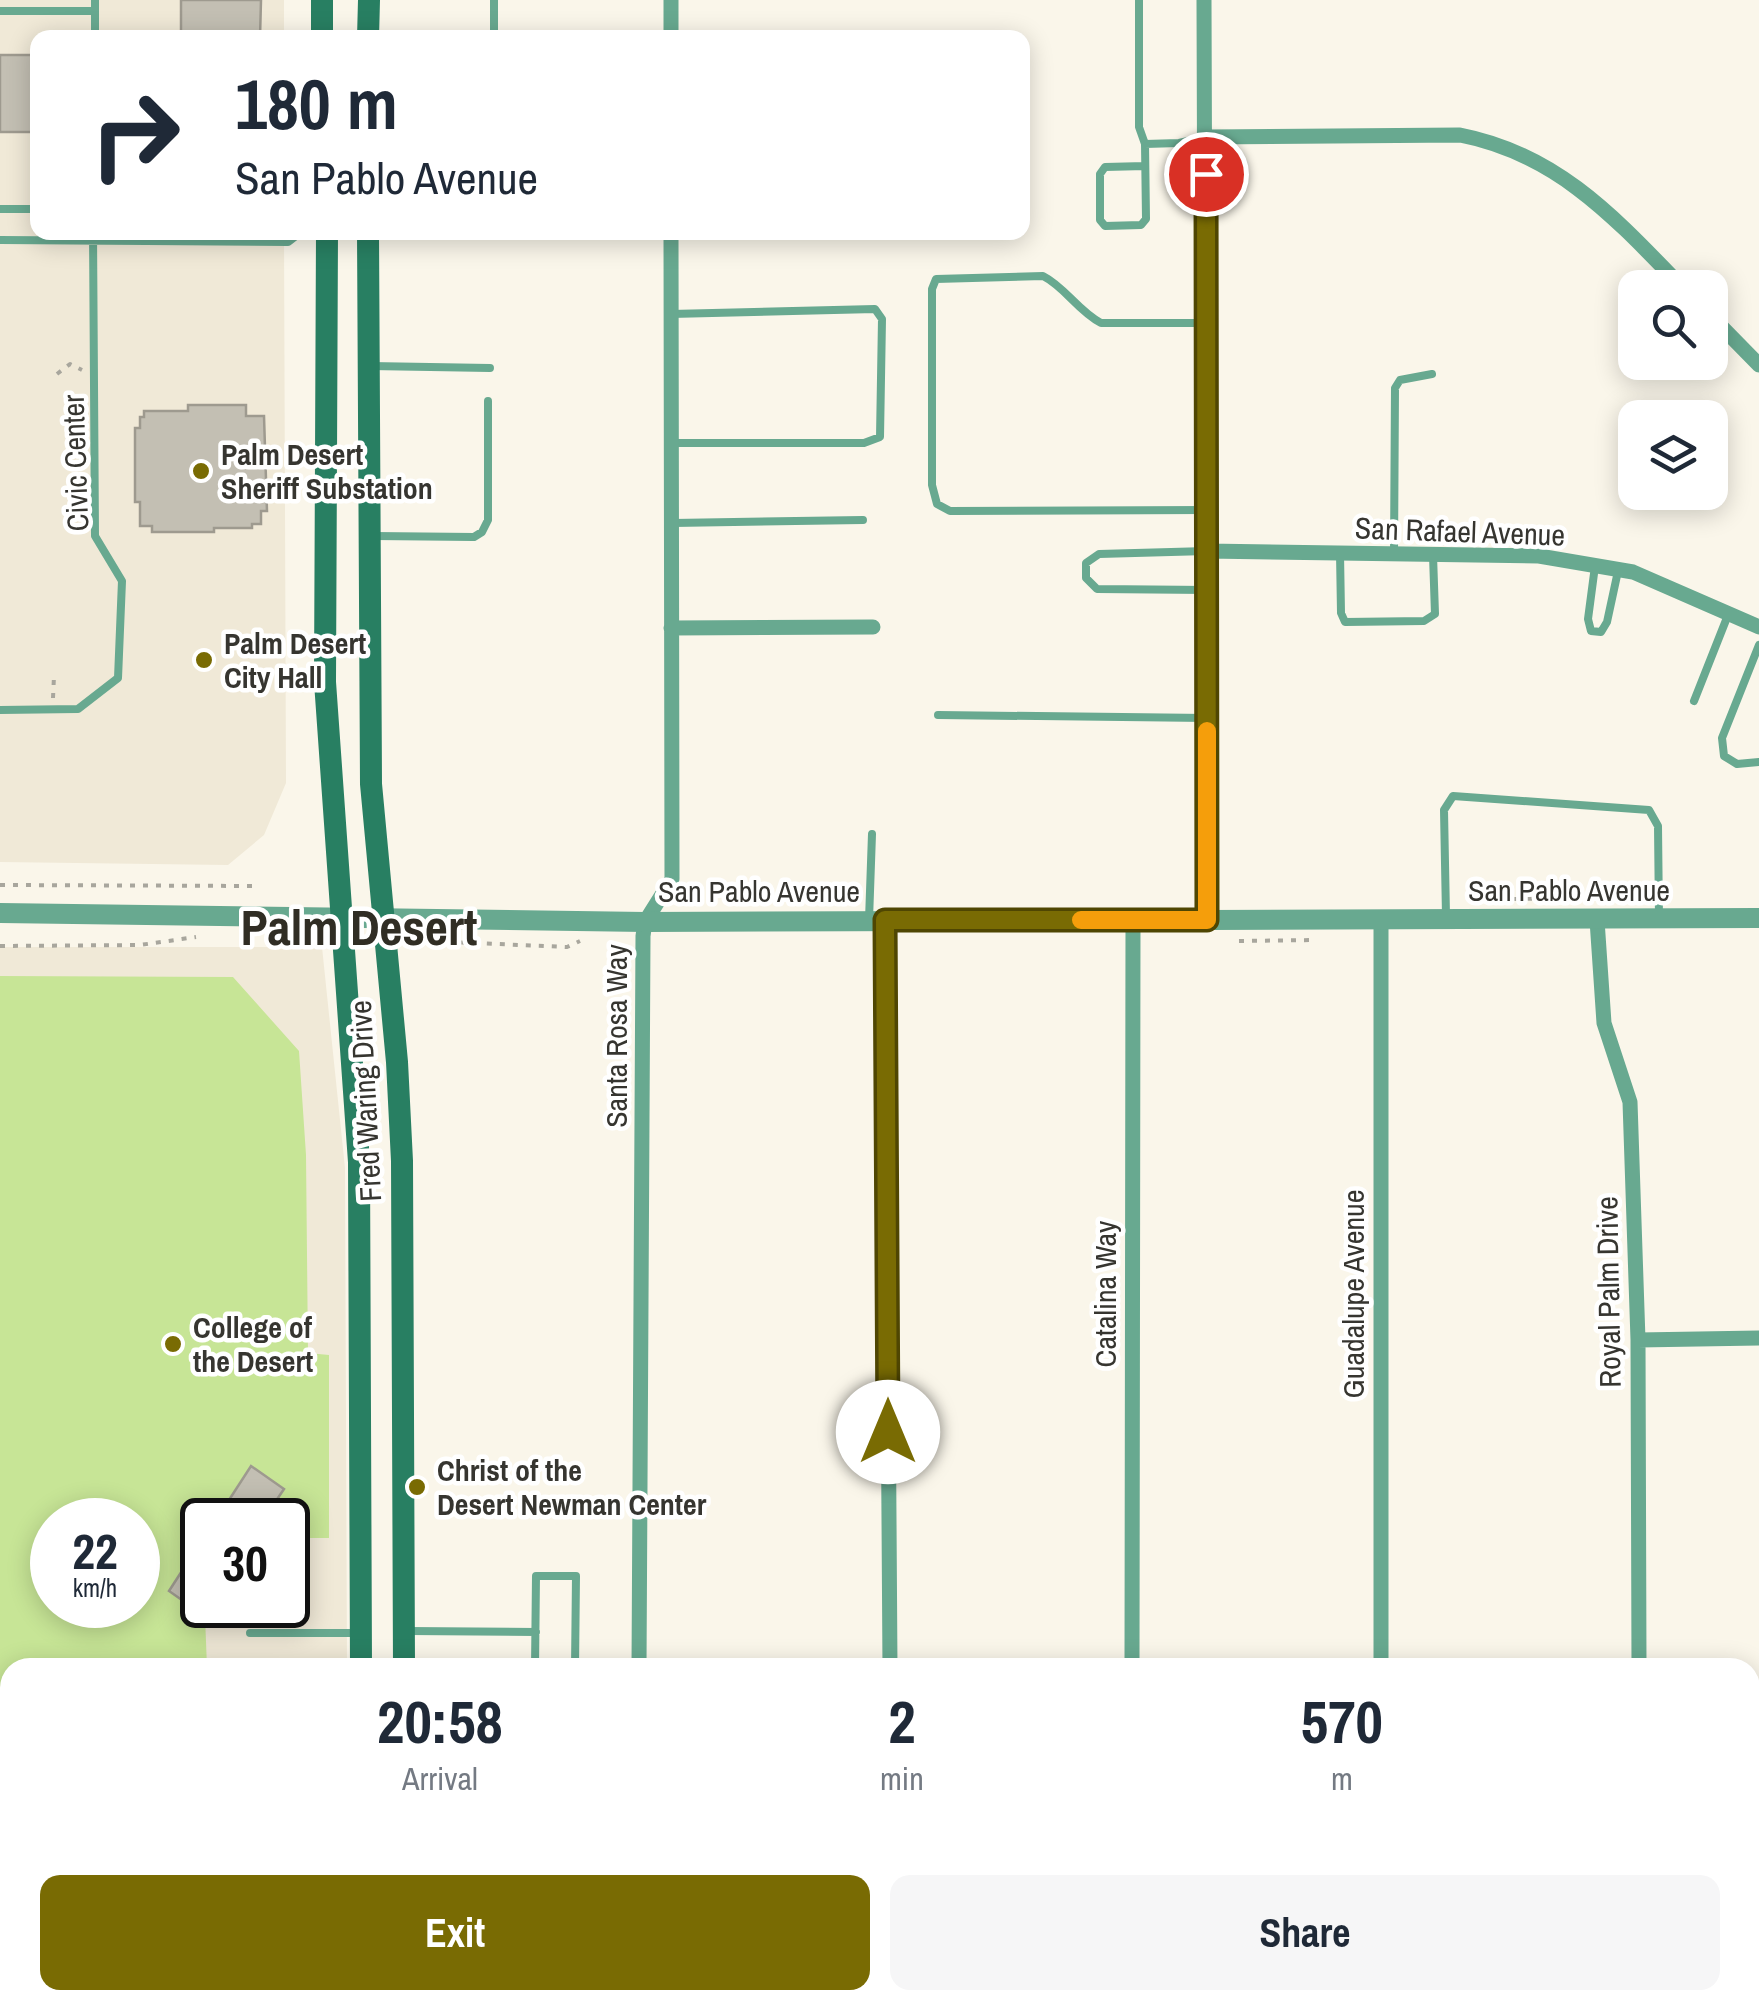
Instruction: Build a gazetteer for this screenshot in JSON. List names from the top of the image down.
{
  "streets": {
    "main road": ["Fred Waring Drive"],
    "street": [
      "San Rafael Avenue",
      "San Pablo Avenue",
      "Santa Rosa Way",
      "Royal Palm Drive",
      "Catalina Way",
      "Guadalupe Avenue"
    ],
    "lane": ["Civic Center"]
  },
  "crossings": [
    ["San Pablo Avenue", "Santa Rosa Way"],
    ["San Pablo Avenue", "Fred Waring Drive"],
    ["San Pablo Avenue", "Royal Palm Drive"],
    ["San Pablo Avenue", "Catalina Way"],
    ["San Pablo Avenue", "Guadalupe Avenue"]
  ],
  "districts": ["Palm Desert"],
  "places": [
    "Palm Desert Sheriff Substation",
    "Palm Desert City Hall",
    "College of the Desert",
    "Christ of the Desert Newman Center"
  ],
  "page": {
    "turn": ["180 m", "San Pablo Avenue"],
    "speed": "22 km/h",
    "limit": "30",
    "eta": [
      "20:58",
      "Arrival",
      "2",
      "min",
      "570",
      "m"
    ],
    "buttons": ["Exit", "Share"]
  }
}
